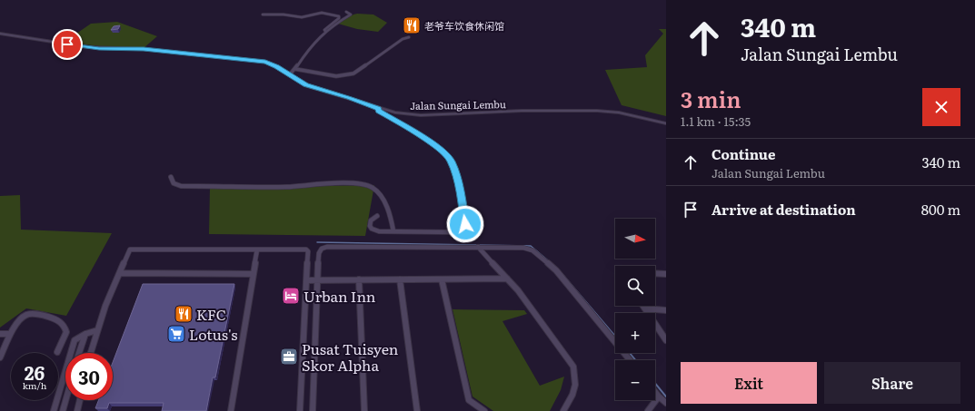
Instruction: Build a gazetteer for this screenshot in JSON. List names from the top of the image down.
{
  "streets": {
    "main road": ["Jalan Sungai Lembu"]
  },
  "places": {
    "restaurant": ["老爷车饮食休闲馆", "KFC"],
    "hotel": ["Urban Inn"],
    "supermarket": ["Lotus's"],
    "office": ["Pusat Tuisyen Skor Alpha"]
  },
  "north": "right",
  "page": {
    "turn": ["340 m", "Jalan Sungai Lembu"],
    "heading": ["3 min", "1.1 km · 15:35"],
    "list": [
      {
        "name": "Continue",
        "note": "Jalan Sungai Lembu",
        "value": "340 m"
      },
      {
        "name": "Arrive at destination",
        "value": "800 m"
      }
    ],
    "map_buttons": ["+", "−"],
    "speed": "26 km/h",
    "limit": "30",
    "buttons": ["Exit", "Share"]
  }
}
